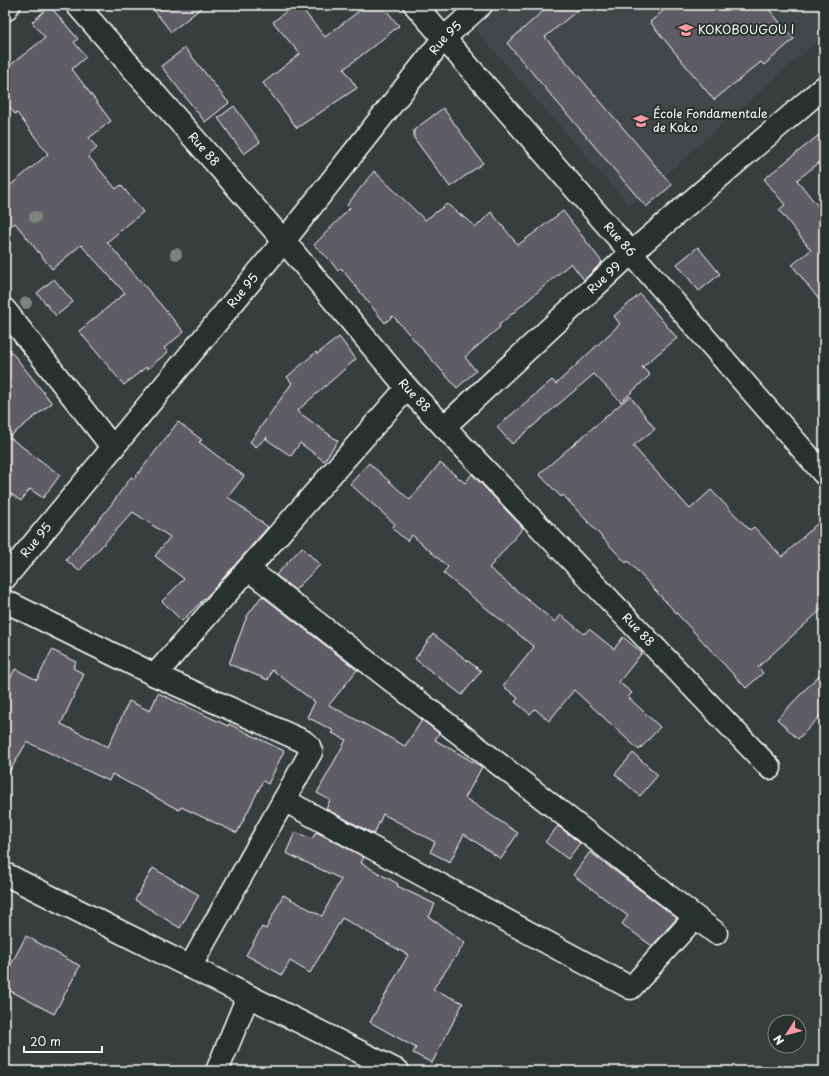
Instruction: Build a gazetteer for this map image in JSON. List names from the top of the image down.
{
  "streets": {
    "street": [
      "Rue 95",
      "Rue 88",
      "Rue 86",
      "Rue 99"
    ]
  },
  "crossings": [
    ["Rue 95", "Rue 88"],
    ["Rue 95", "Rue 86"],
    ["Rue 88", "Rue 99"],
    ["Rue 86", "Rue 99"]
  ],
  "places": {
    "school or university": ["KOKOBOUGOU I", "École Fondamentale de Koko"]
  },
  "scale_bar": "20 m",
  "north": "bottom left"
}
